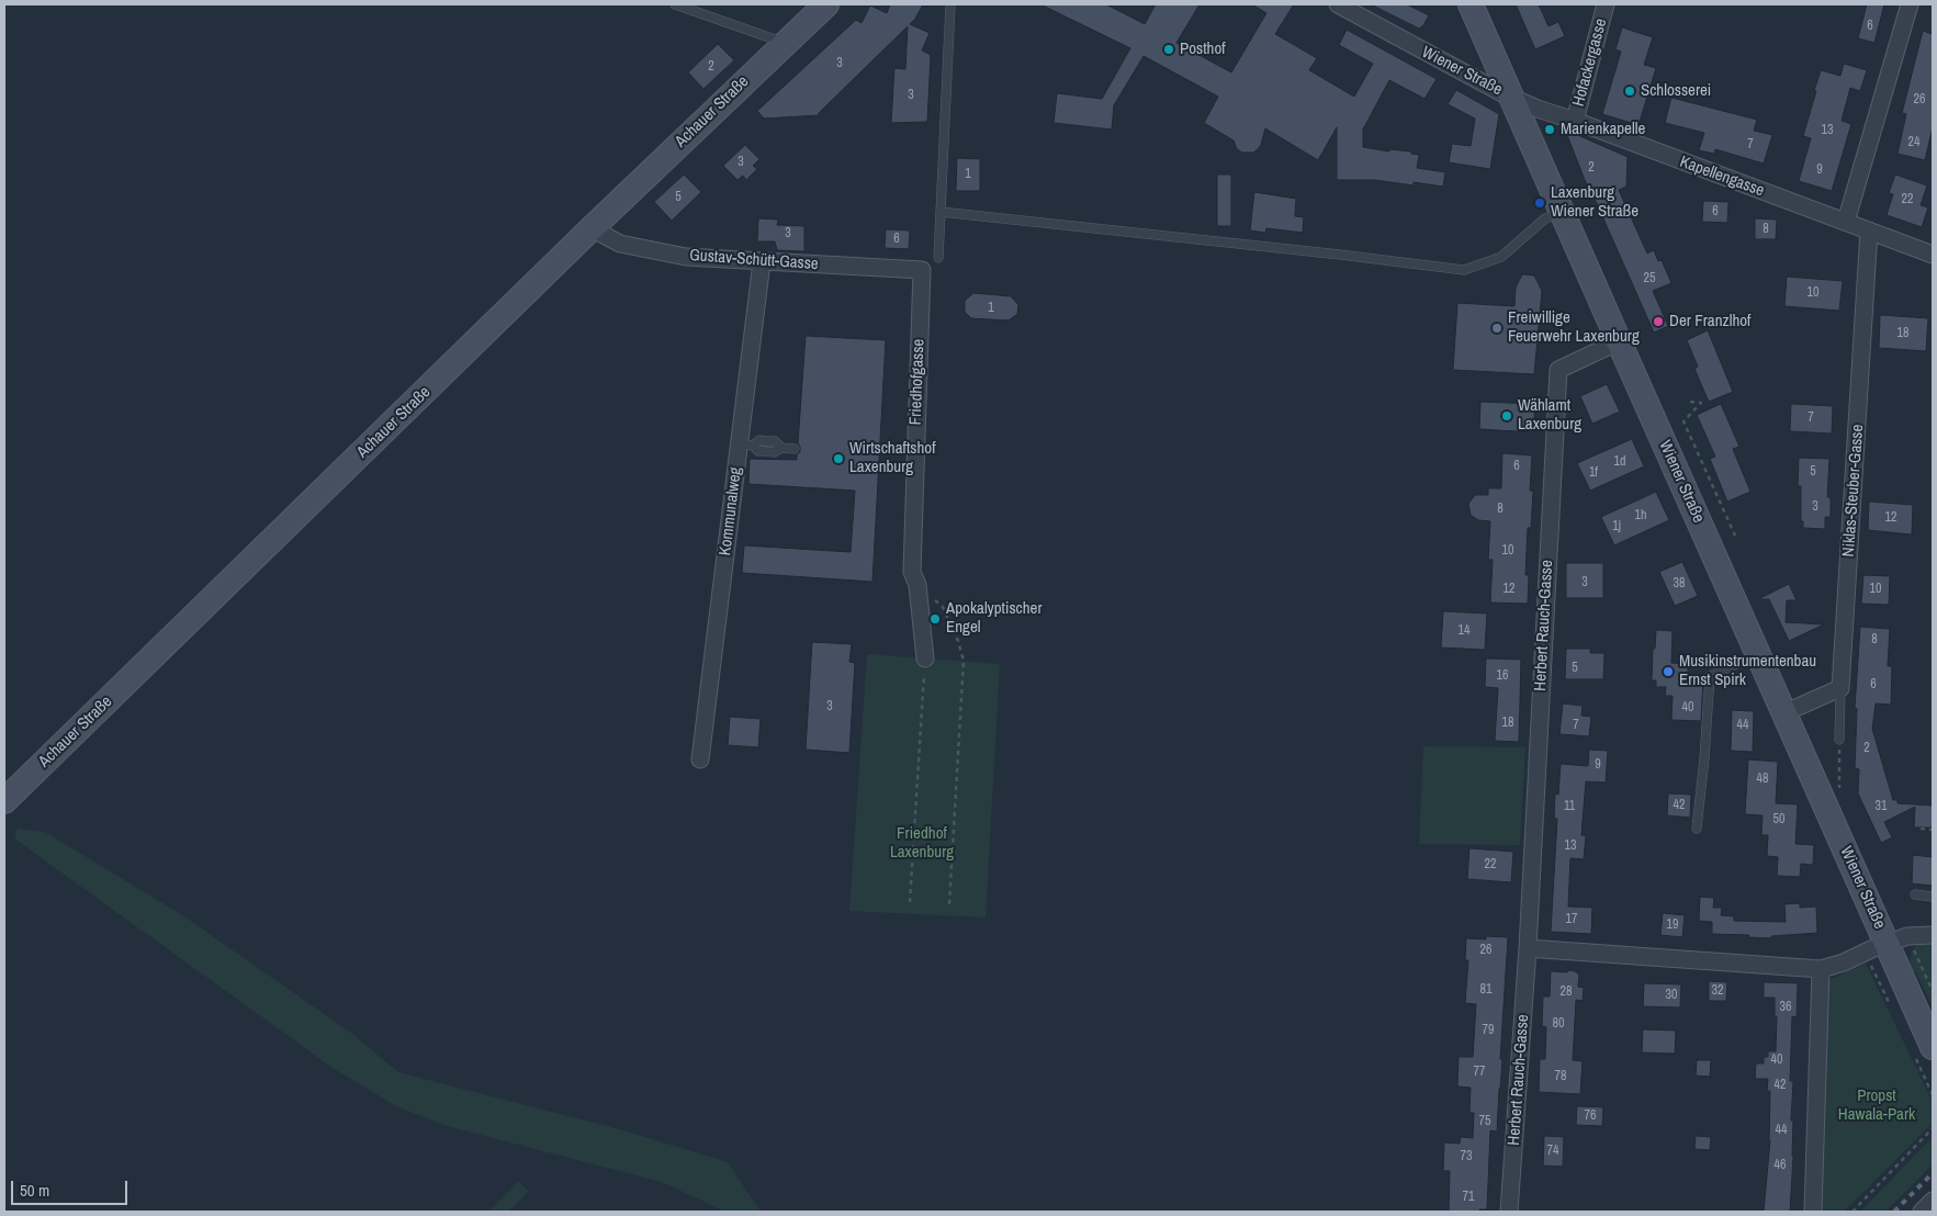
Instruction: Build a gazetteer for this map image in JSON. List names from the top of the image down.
{
  "streets": {
    "main road": ["Wiener Straße", "Achauer Straße"],
    "street": [
      "Hofackergasse",
      "Kapellengasse",
      "Gustav-Schütt-Gasse",
      "Friedhofgasse",
      "Niklas-Steuber-Gasse",
      "Kommunalweg",
      "Herbert Rauch-Gasse"
    ]
  },
  "crossings": [
    ["Hofackergasse", "Kapellengasse"],
    ["Wiener Straße", "Kapellengasse"],
    ["Wiener Straße", "Herbert Rauch-Gasse"],
    ["Achauer Straße", "Gustav-Schütt-Gasse"],
    ["Kapellengasse", "Niklas-Steuber-Gasse"],
    ["Gustav-Schütt-Gasse", "Friedhofgasse"],
    ["Gustav-Schütt-Gasse", "Kommunalweg"]
  ],
  "parks": ["Friedhof Laxenburg", "Propst Hawala-Park"],
  "places": [
    "Posthof",
    "Schlosserei",
    "Marienkapelle",
    "Laxenburg Wiener Straße",
    "Der Franzlhof",
    "Freiwillige Feuerwehr Laxenburg",
    "Wählamt Laxenburg",
    "Wirtschaftshof Laxenburg",
    "Apokalyptischer Engel",
    "Musikinstrumentenbau Ernst Spirk"
  ],
  "house_numbers": [
    "6",
    "3",
    "2",
    "3",
    "26",
    "13",
    "24",
    "7",
    "3",
    "2",
    "9",
    "1",
    "5",
    "22",
    "6",
    "8",
    "3",
    "6",
    "25",
    "10",
    "1",
    "18",
    "7",
    "1d",
    "6",
    "5",
    "1f",
    "3",
    "8",
    "1h",
    "12",
    "1j",
    "10",
    "3",
    "38",
    "12",
    "10",
    "14",
    "8",
    "5",
    "16",
    "6",
    "3",
    "40",
    "18",
    "7",
    "44",
    "2",
    "9",
    "48",
    "42",
    "11",
    "31",
    "50",
    "13",
    "22",
    "17",
    "19",
    "26",
    "81",
    "32",
    "28",
    "30",
    "36",
    "80",
    "79",
    "40",
    "77",
    "78",
    "42",
    "76",
    "75",
    "44",
    "74",
    "73",
    "46",
    "71"
  ],
  "scale_bar": "50 m"
}
